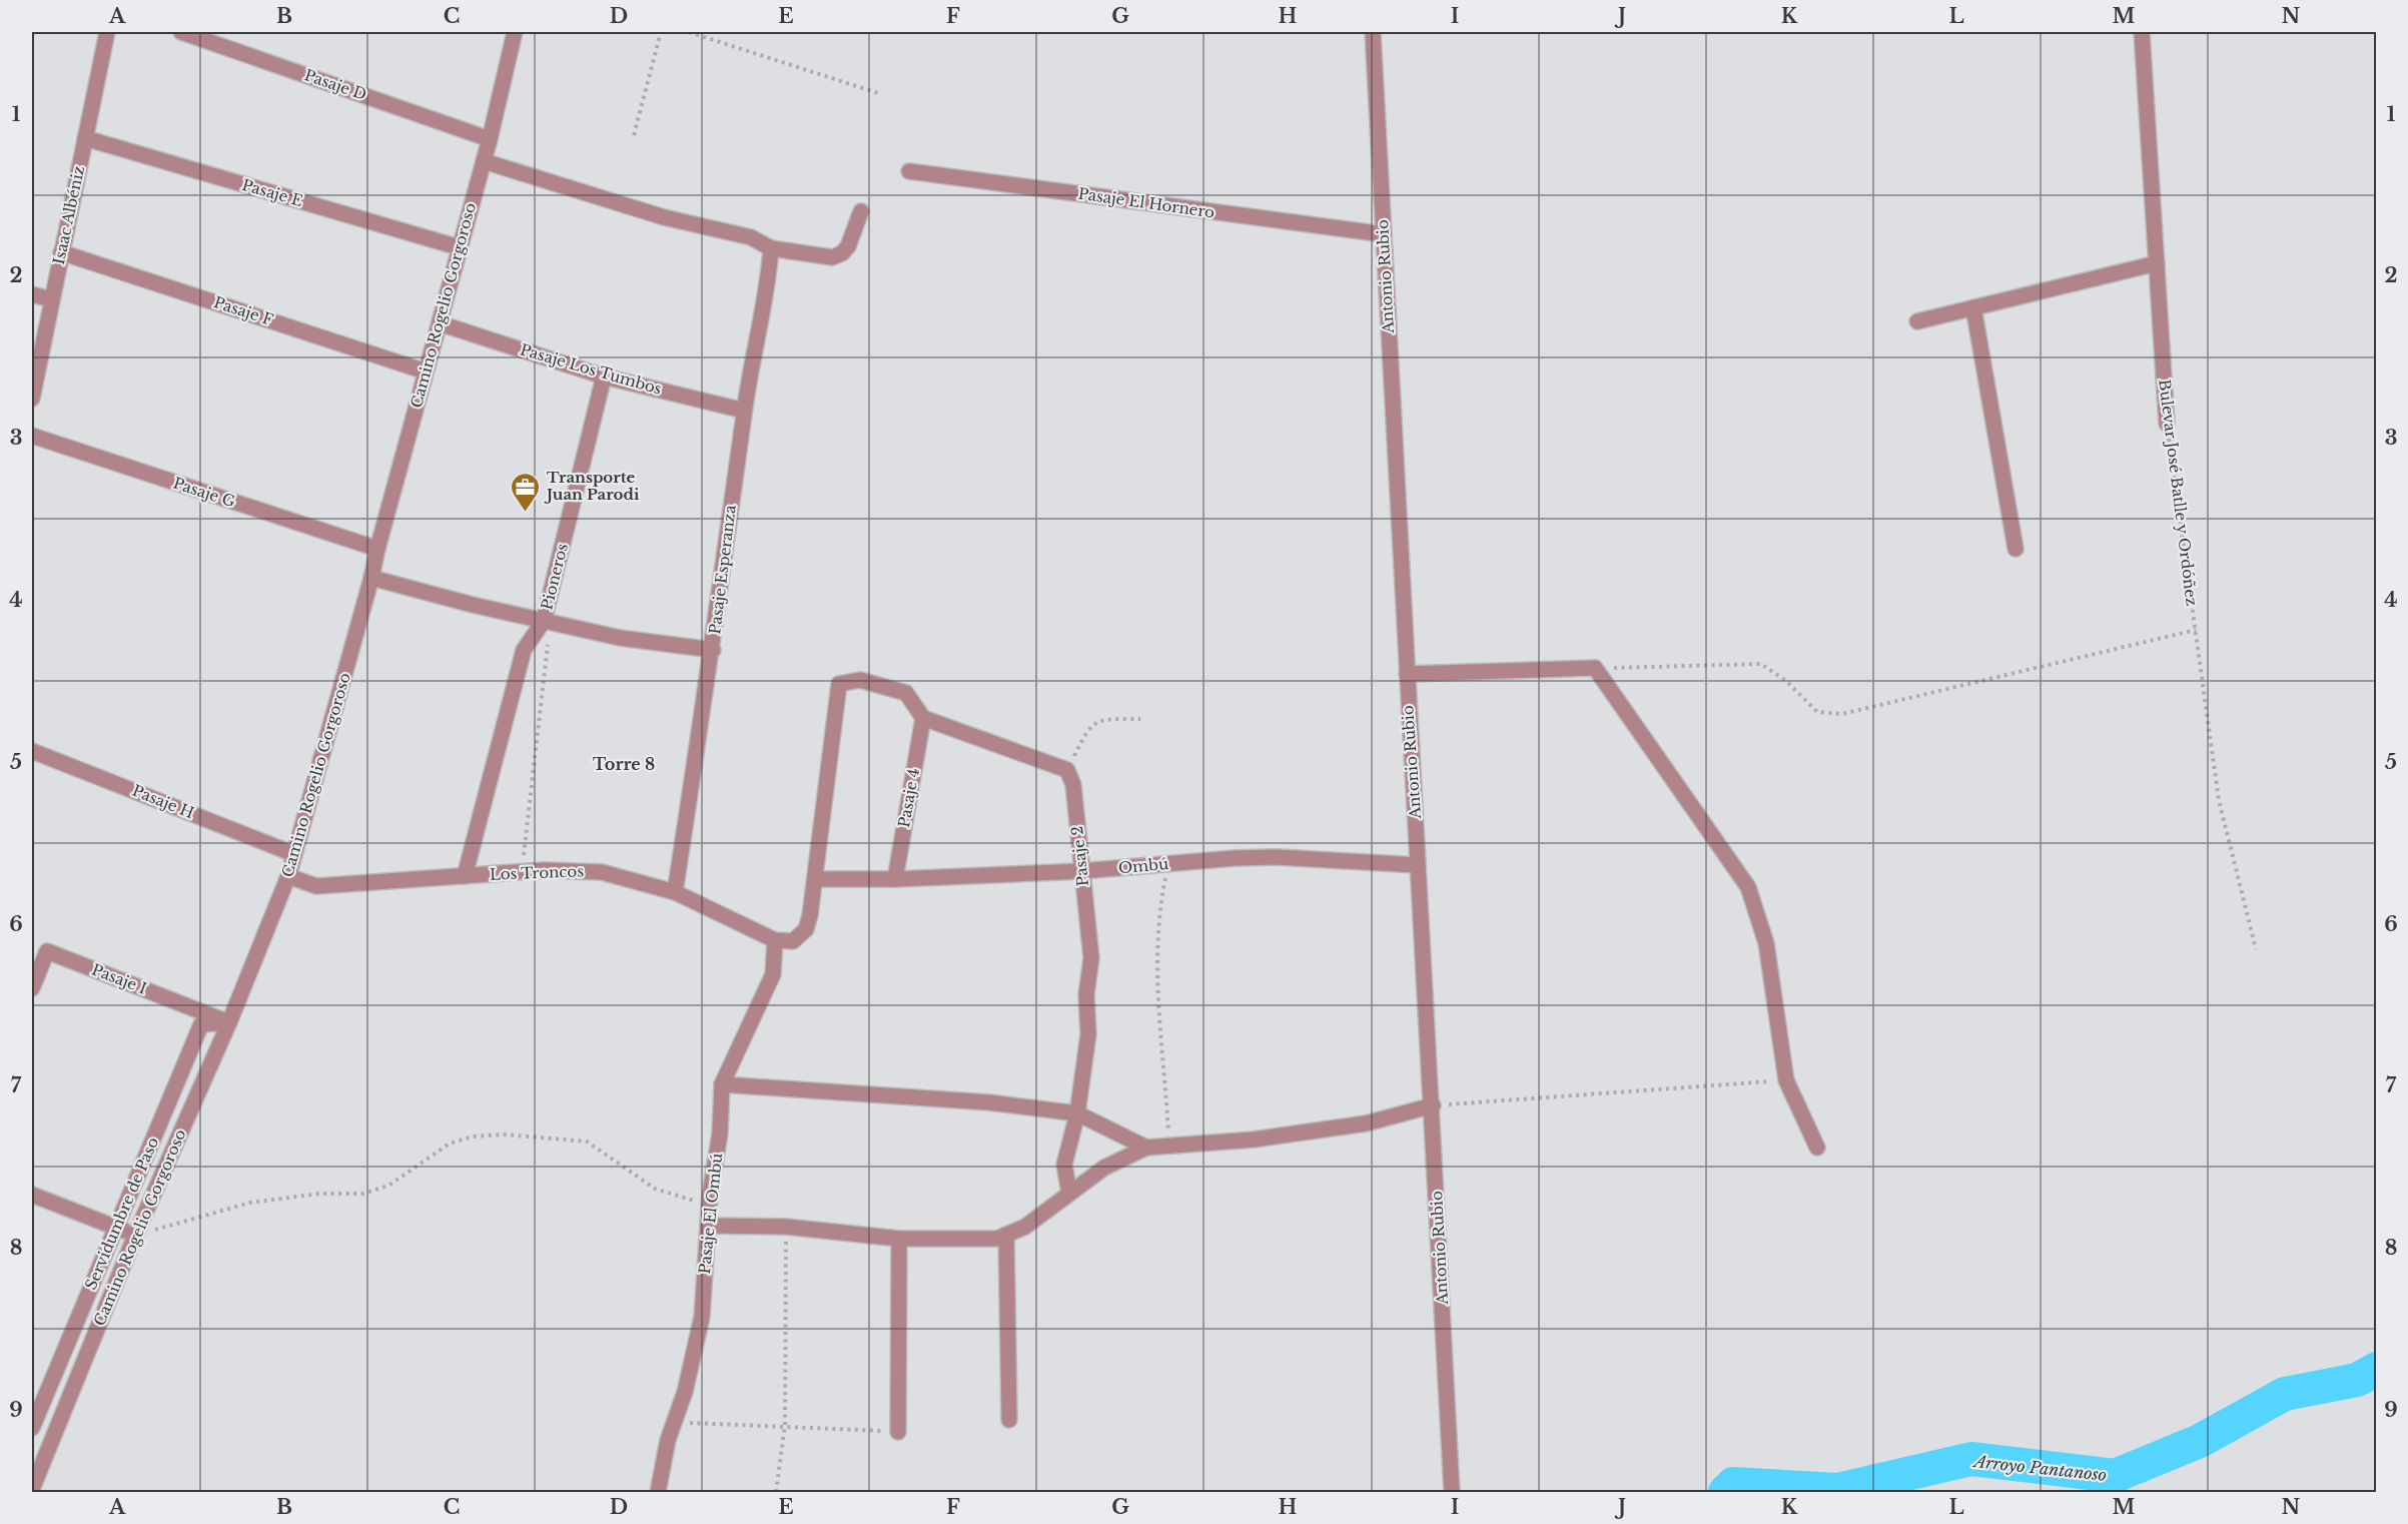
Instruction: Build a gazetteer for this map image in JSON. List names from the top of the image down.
{
  "streets": {
    "street": [
      "Pasaje D",
      "Pasaje E",
      "Pasaje El Hornero",
      "Isaac Albéniz",
      "Antonio Rubio",
      "Camino Rogelio Gorgoroso",
      "Pasaje F",
      "Pasaje Los Tumbos",
      "Pasaje G",
      "Bulevar José Batlle y Ordóñez",
      "Pasaje Esperanza",
      "Pioneros",
      "Pasaje 4",
      "Pasaje H",
      "Pasaje 2",
      "Ombú",
      "Los Troncos",
      "Pasaje I",
      "Servidumbre de Paso",
      "Pasaje El Ombú"
    ]
  },
  "crossings": [
    ["Pasaje D", "Camino Rogelio Gorgoroso"],
    ["Pasaje E", "Isaac Albéniz"],
    ["Pasaje E", "Camino Rogelio Gorgoroso"],
    ["Pasaje El Hornero", "Antonio Rubio"],
    ["Isaac Albéniz", "Pasaje F"],
    ["Antonio Rubio", "Ombú"],
    ["Camino Rogelio Gorgoroso", "Pasaje F"],
    ["Camino Rogelio Gorgoroso", "Pasaje Los Tumbos"],
    ["Camino Rogelio Gorgoroso", "Pasaje G"],
    ["Camino Rogelio Gorgoroso", "Pasaje H"],
    ["Camino Rogelio Gorgoroso", "Los Troncos"],
    ["Camino Rogelio Gorgoroso", "Pasaje I"],
    ["Camino Rogelio Gorgoroso", "Servidumbre de Paso"],
    ["Pasaje Los Tumbos", "Pasaje Esperanza"],
    ["Pasaje Los Tumbos", "Pioneros"],
    ["Pasaje Esperanza", "Los Troncos"],
    ["Pioneros", "Los Troncos"],
    ["Pasaje 4", "Ombú"],
    ["Pasaje 2", "Ombú"],
    ["Los Troncos", "Pasaje El Ombú"],
    ["Pasaje I", "Servidumbre de Paso"]
  ],
  "districts": ["Torre 8"],
  "water": ["Arroyo Pantanoso"],
  "places": {
    "office": ["Transporte Juan Parodi"]
  },
  "grid": {
    "columns": [
      "A",
      "B",
      "C",
      "D",
      "E",
      "F",
      "G",
      "H",
      "I",
      "J",
      "K",
      "L",
      "M",
      "N"
    ],
    "rows": [
      "1",
      "2",
      "3",
      "4",
      "5",
      "6",
      "7",
      "8",
      "9"
    ]
  }
}
